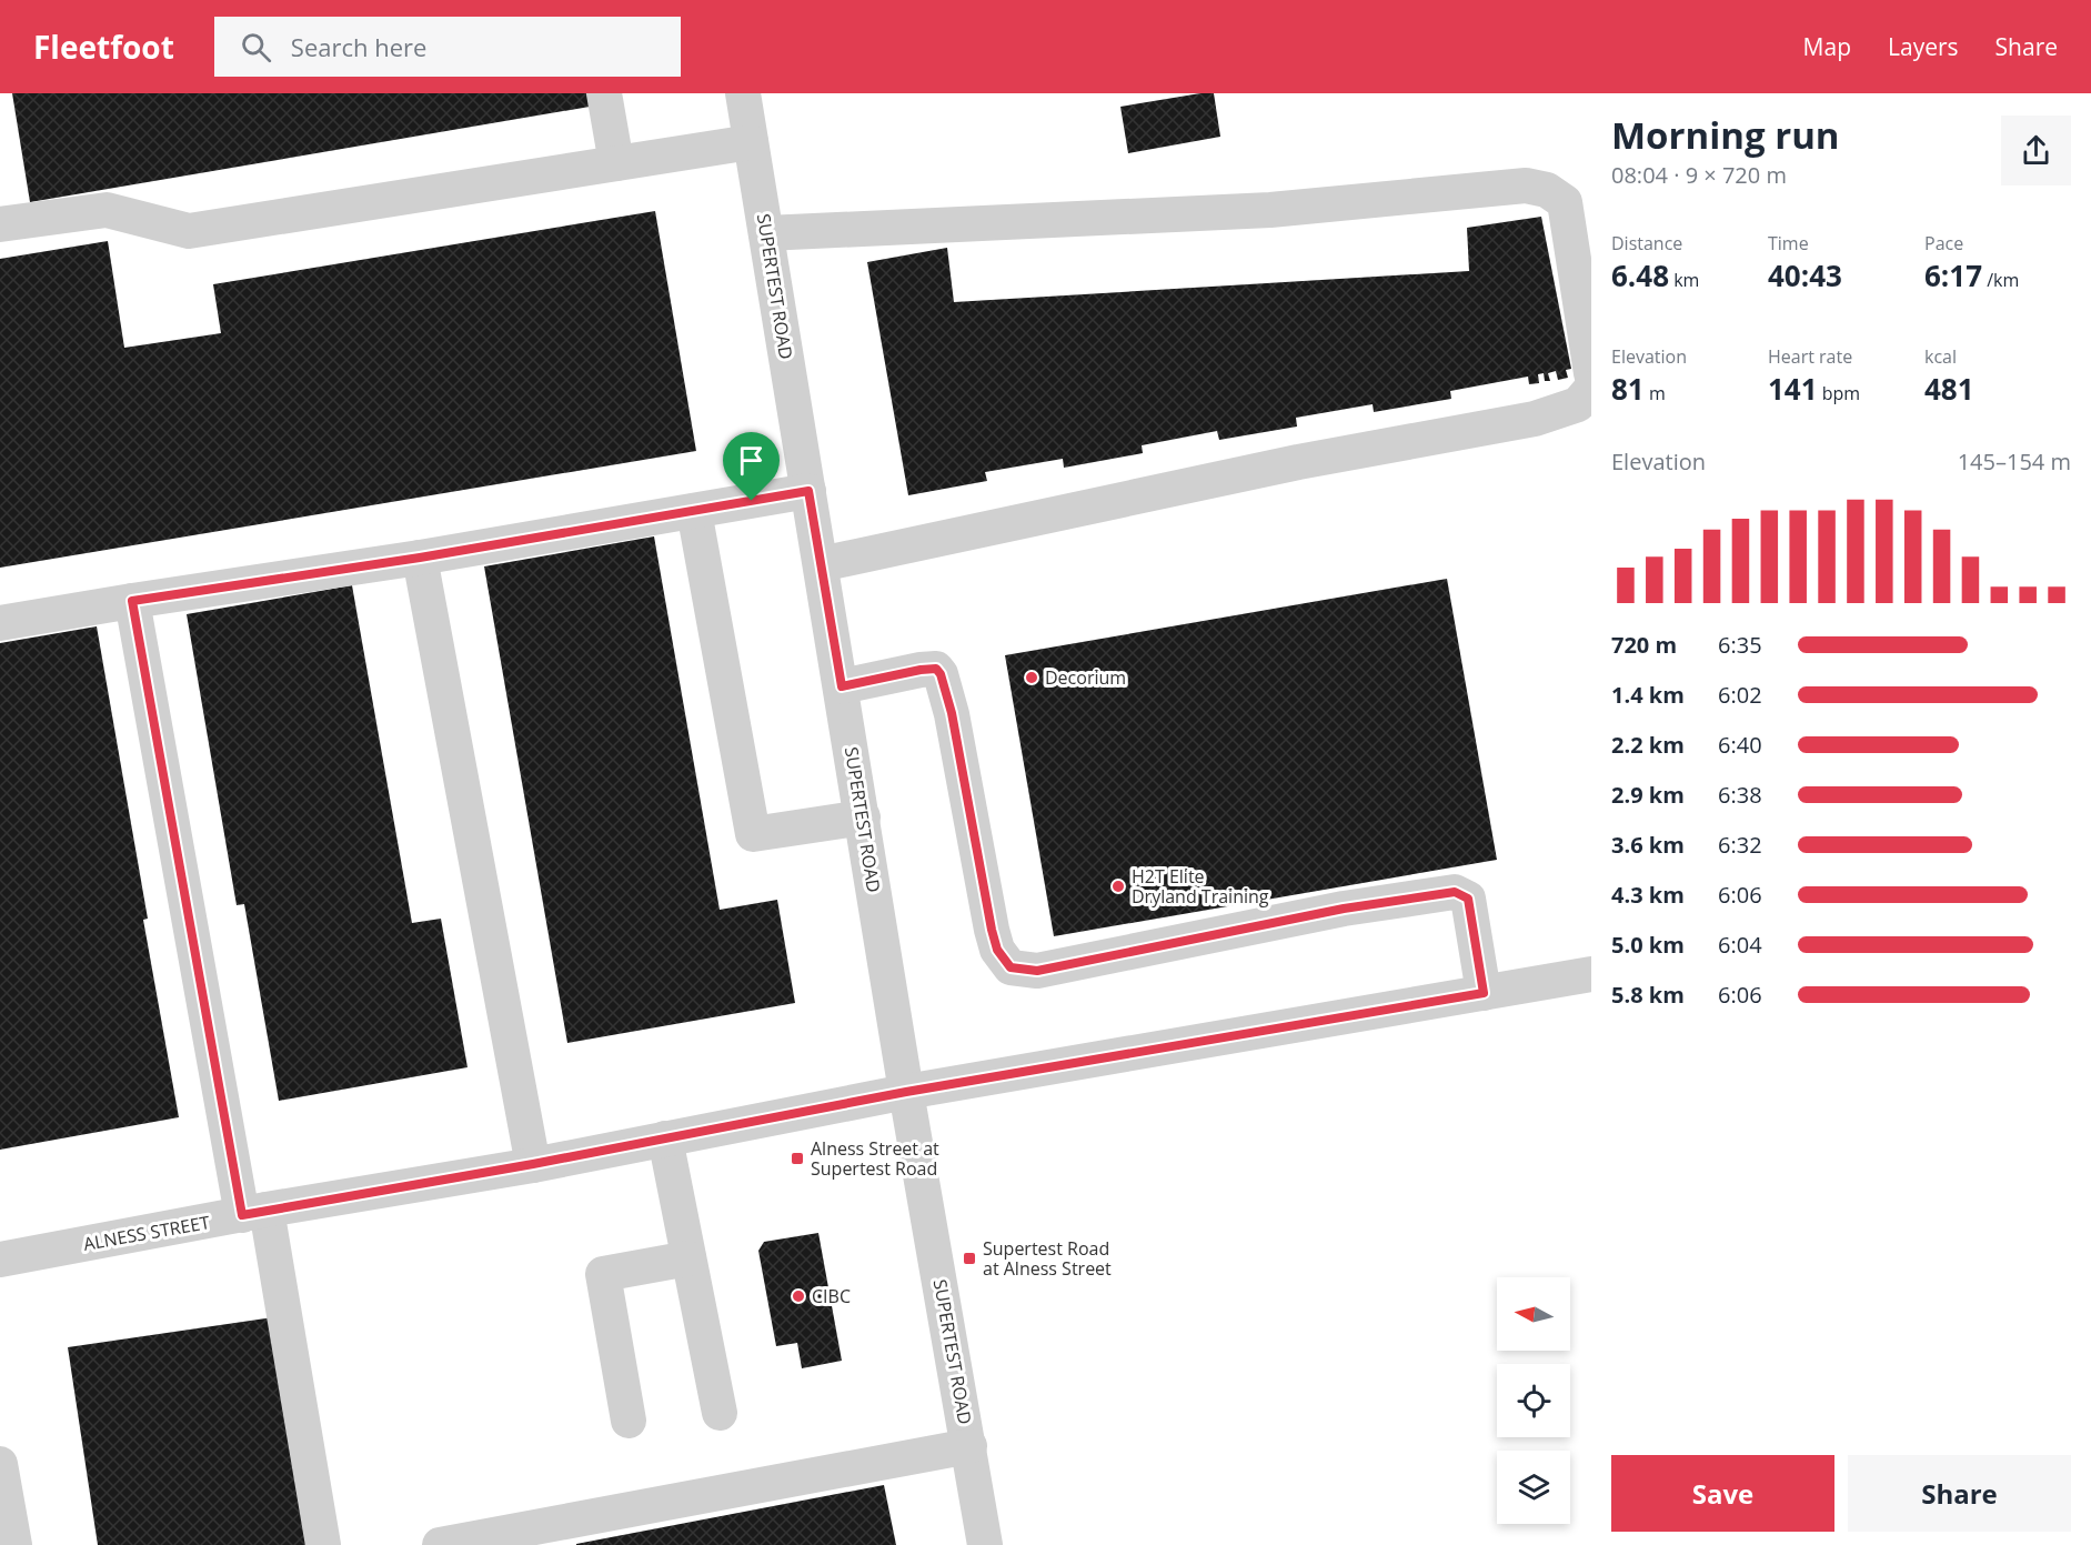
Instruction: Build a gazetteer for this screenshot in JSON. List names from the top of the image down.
{
  "streets": {
    "street": ["SUPERTEST ROAD", "ALNESS STREET"]
  },
  "crossings": [
    ["SUPERTEST ROAD", "ALNESS STREET"]
  ],
  "places": {
    "other": ["Decorium", "H2T Elite Dryland Training", "CIBC"],
    "transit": ["Alness Street at Supertest Road", "Supertest Road at Alness Street"]
  },
  "north": "left",
  "page": {
    "header": "Fleetfoot",
    "search": "Search here",
    "nav": ["Map", "Layers", "Share"],
    "heading": ["Morning run", "08:04 · 9 × 720 m"],
    "stats": [
      ["Distance", "6.48 km"],
      ["Time", "40:43"],
      ["Pace", "6:17 /km"],
      ["Elevation", "81 m"],
      ["Heart rate", "141 bpm"],
      ["kcal", "481"]
    ],
    "chart": ["Elevation", "145–154 m"],
    "list": [
      {
        "name": "720 m",
        "note": "6:35"
      },
      {
        "name": "1.4 km",
        "note": "6:02"
      },
      {
        "name": "2.2 km",
        "note": "6:40"
      },
      {
        "name": "2.9 km",
        "note": "6:38"
      },
      {
        "name": "3.6 km",
        "note": "6:32"
      },
      {
        "name": "4.3 km",
        "note": "6:06"
      },
      {
        "name": "5.0 km",
        "note": "6:04"
      },
      {
        "name": "5.8 km",
        "note": "6:06"
      }
    ],
    "buttons": ["Save", "Share"]
  }
}
